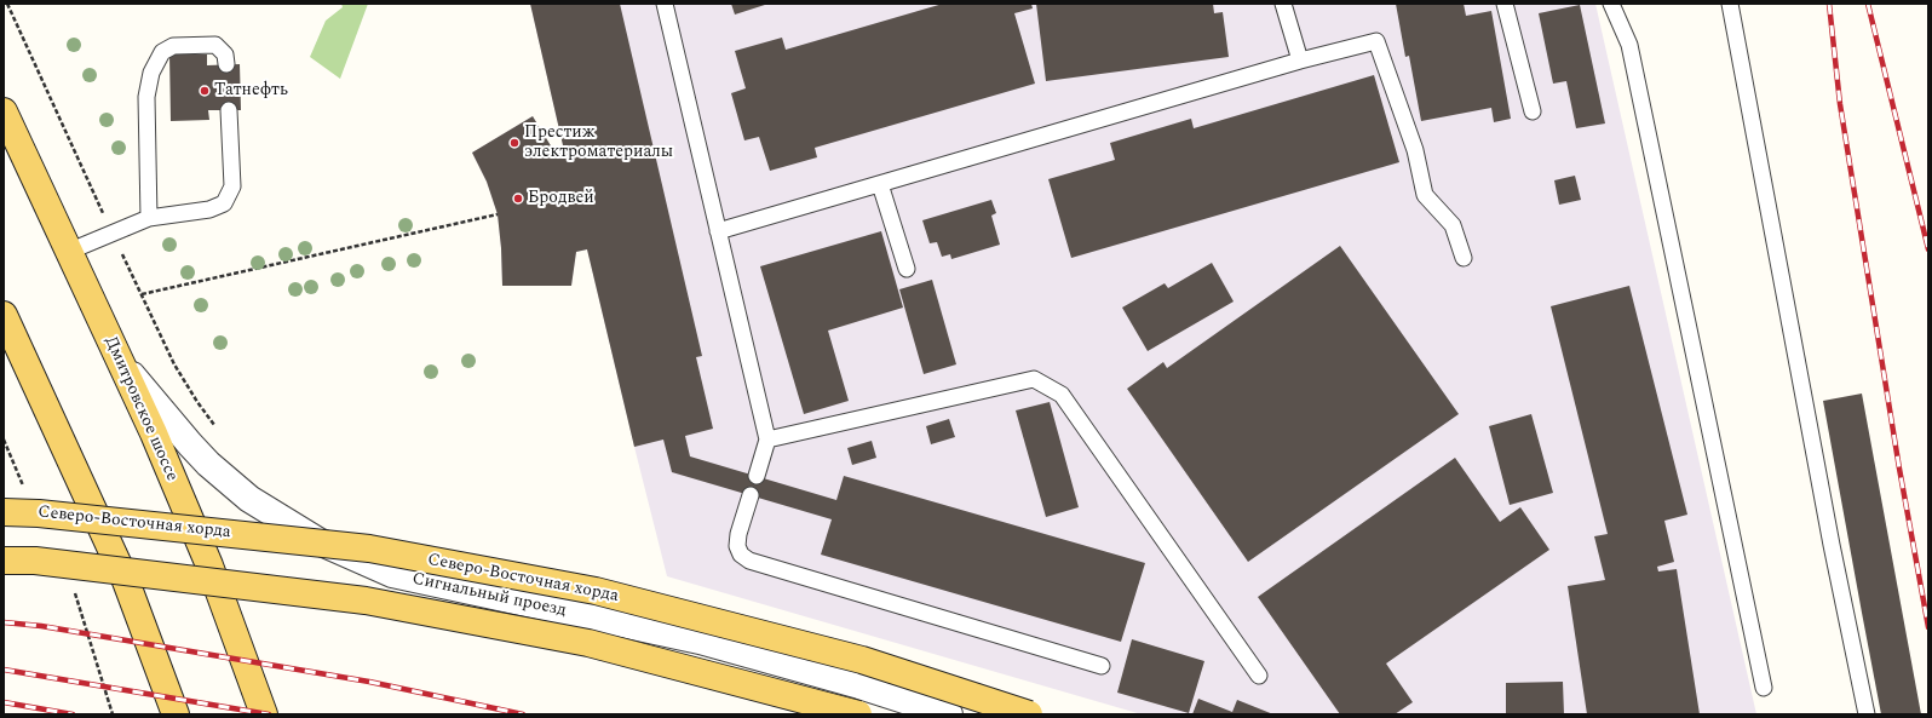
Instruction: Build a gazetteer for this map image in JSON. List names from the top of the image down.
{
  "streets": {
    "main road": ["Дмитровское шоссе", "Северо-Восточная хорда"],
    "street": ["Сигнальный проезд"]
  },
  "crossings": [
    ["Дмитровское шоссе", "Сигнальный проезд"]
  ],
  "places": ["Татнефть", "Престиж электроматериалы", "Бродвей"]
}
